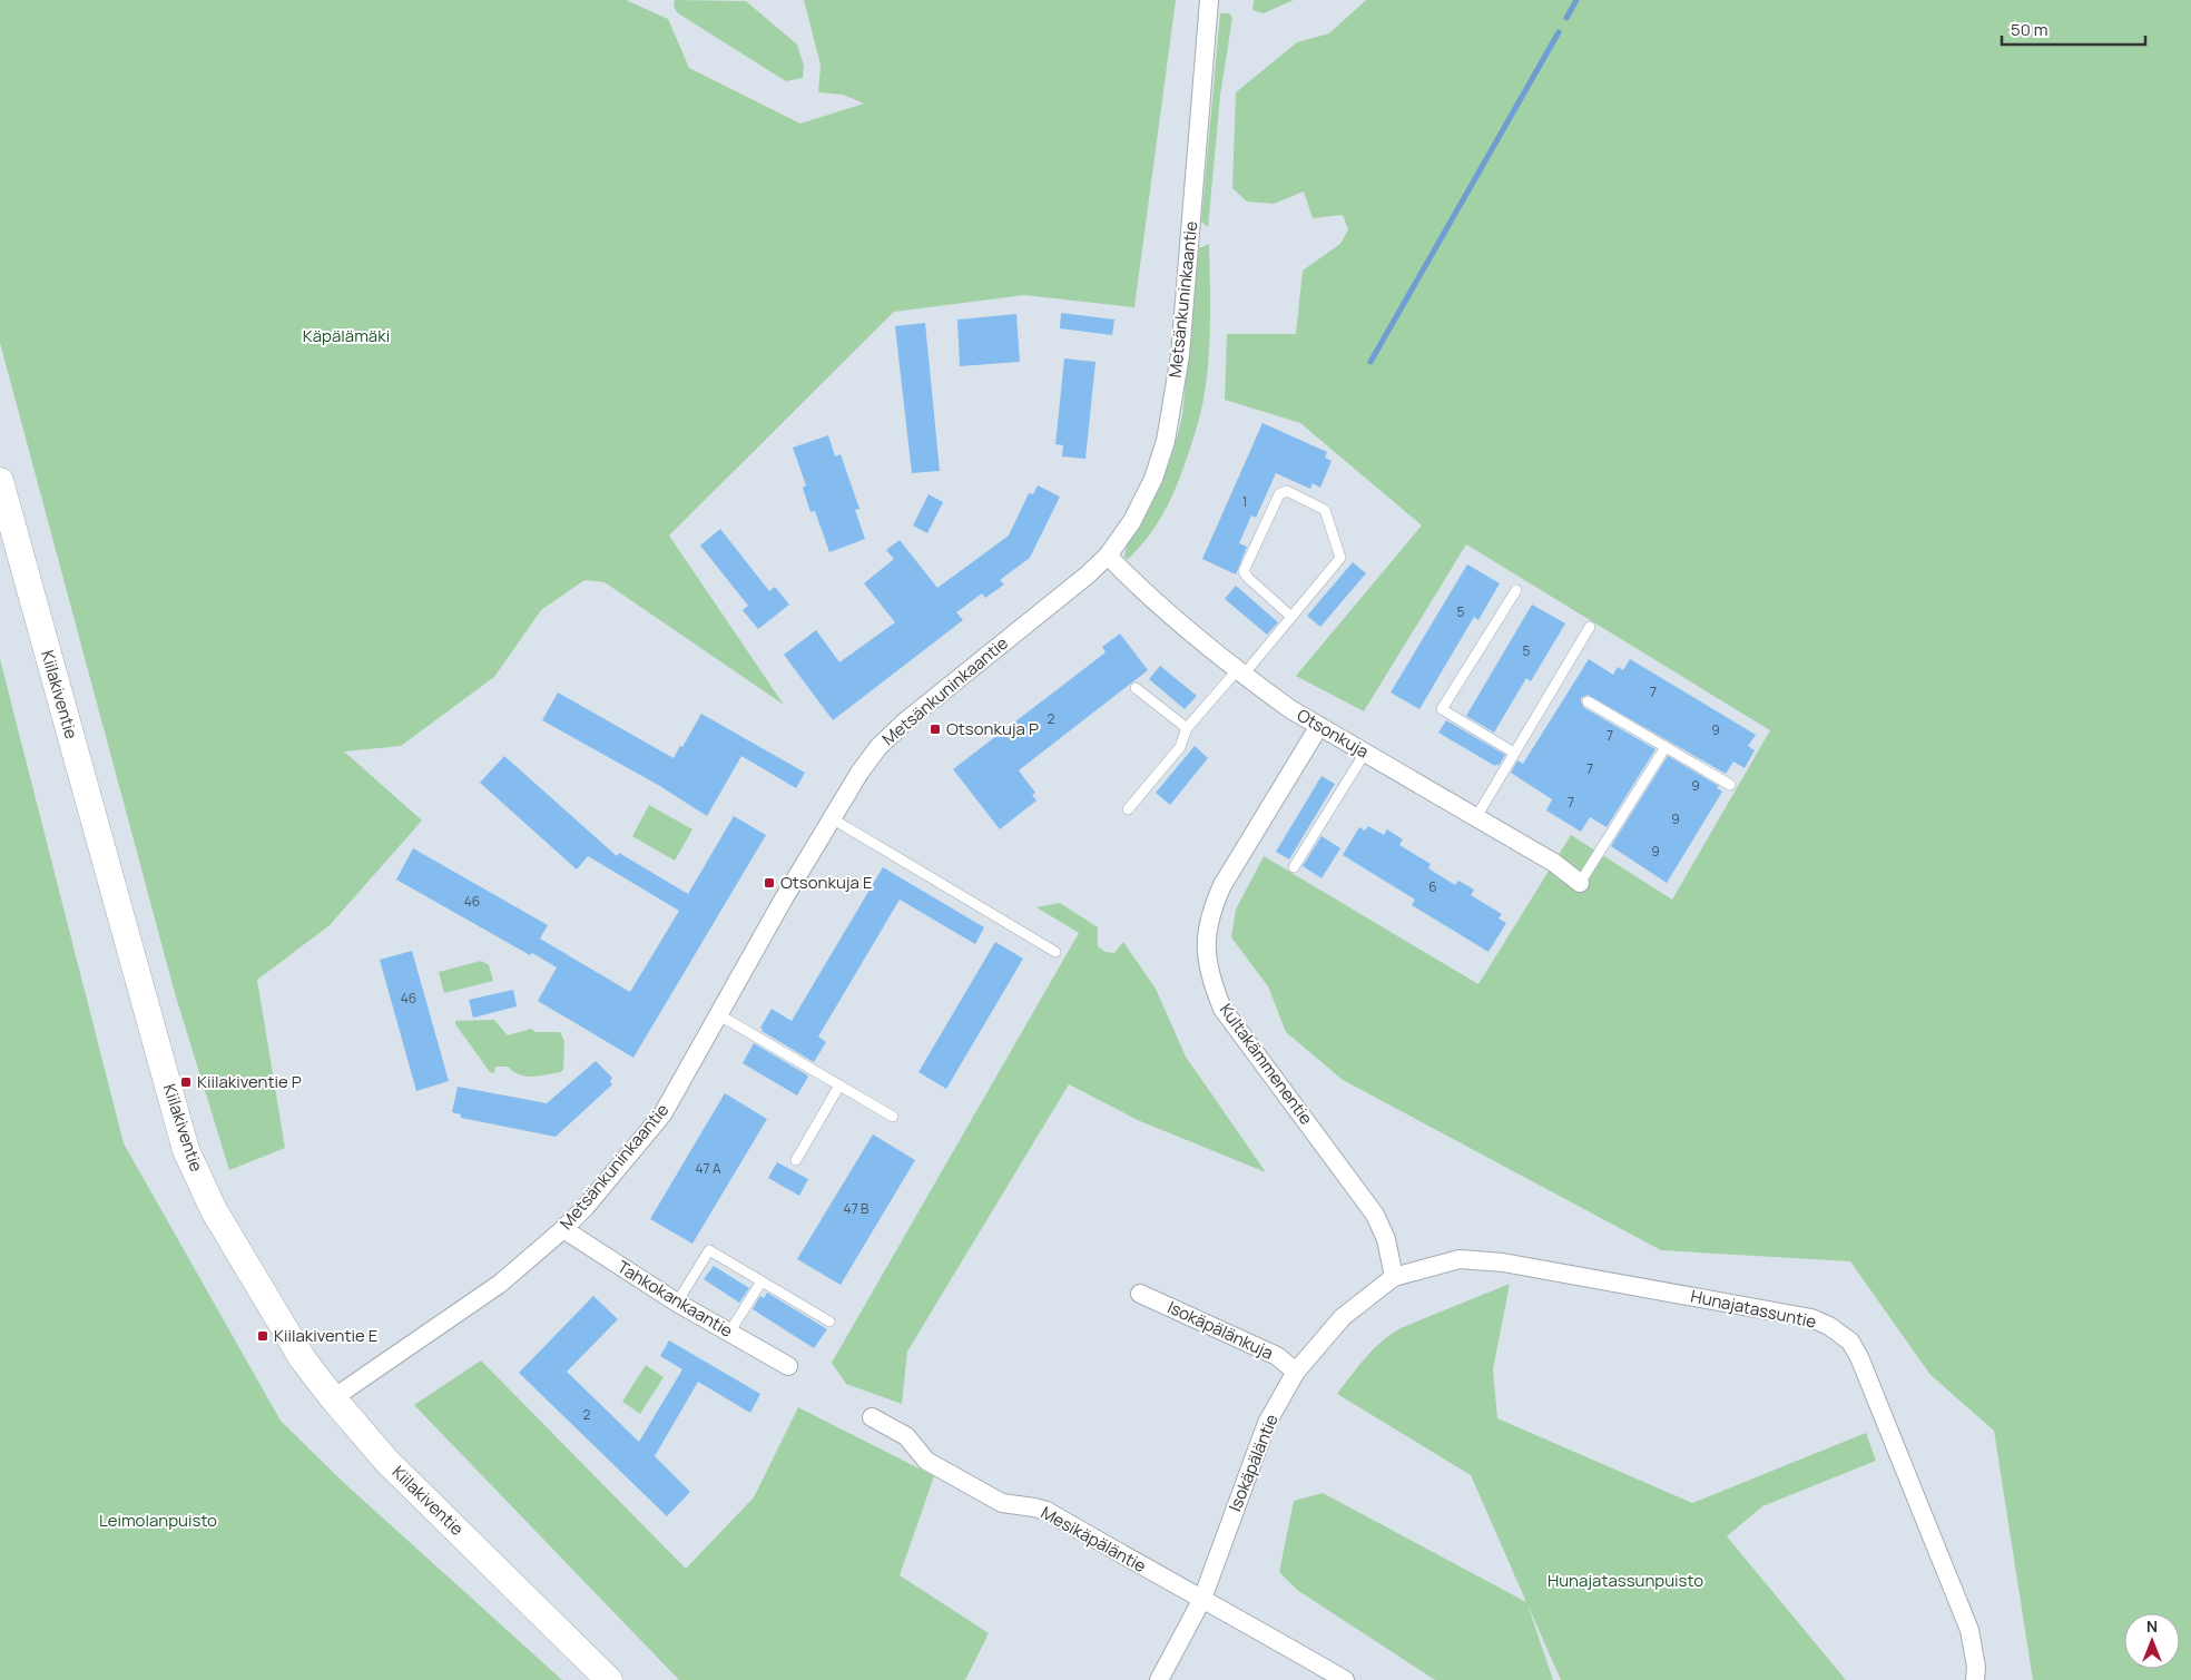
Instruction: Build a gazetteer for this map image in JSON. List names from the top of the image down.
{
  "streets": {
    "street": [
      "Metsänkuninkaantie",
      "Kiilakiventie",
      "Otsonkuja",
      "Kultakämmenentie",
      "Tahkokankaantie",
      "Hunajatassuntie",
      "Isokäpälänkuja",
      "Isokäpäläntie",
      "Mesikäpäläntie"
    ]
  },
  "crossings": [
    ["Metsänkuninkaantie", "Kiilakiventie"],
    ["Metsänkuninkaantie", "Otsonkuja"],
    ["Metsänkuninkaantie", "Tahkokankaantie"],
    ["Otsonkuja", "Kultakämmenentie"],
    ["Kultakämmenentie", "Hunajatassuntie"],
    ["Kultakämmenentie", "Isokäpäläntie"],
    ["Hunajatassuntie", "Isokäpäläntie"],
    ["Isokäpälänkuja", "Isokäpäläntie"],
    ["Isokäpäläntie", "Mesikäpäläntie"]
  ],
  "parks": ["Käpälämäki", "Leimolanpuisto", "Hunajatassunpuisto"],
  "places": {
    "transit": [
      "Otsonkuja P",
      "Otsonkuja E",
      "Kiilakiventie P",
      "Kiilakiventie E"
    ]
  },
  "house_numbers": [
    "1",
    "5",
    "5",
    "7",
    "2",
    "9",
    "7",
    "7",
    "9",
    "7",
    "9",
    "9",
    "6",
    "46",
    "46",
    "47 A",
    "47 B",
    "2"
  ],
  "scale_bar": "50 m",
  "north": "top"
}
